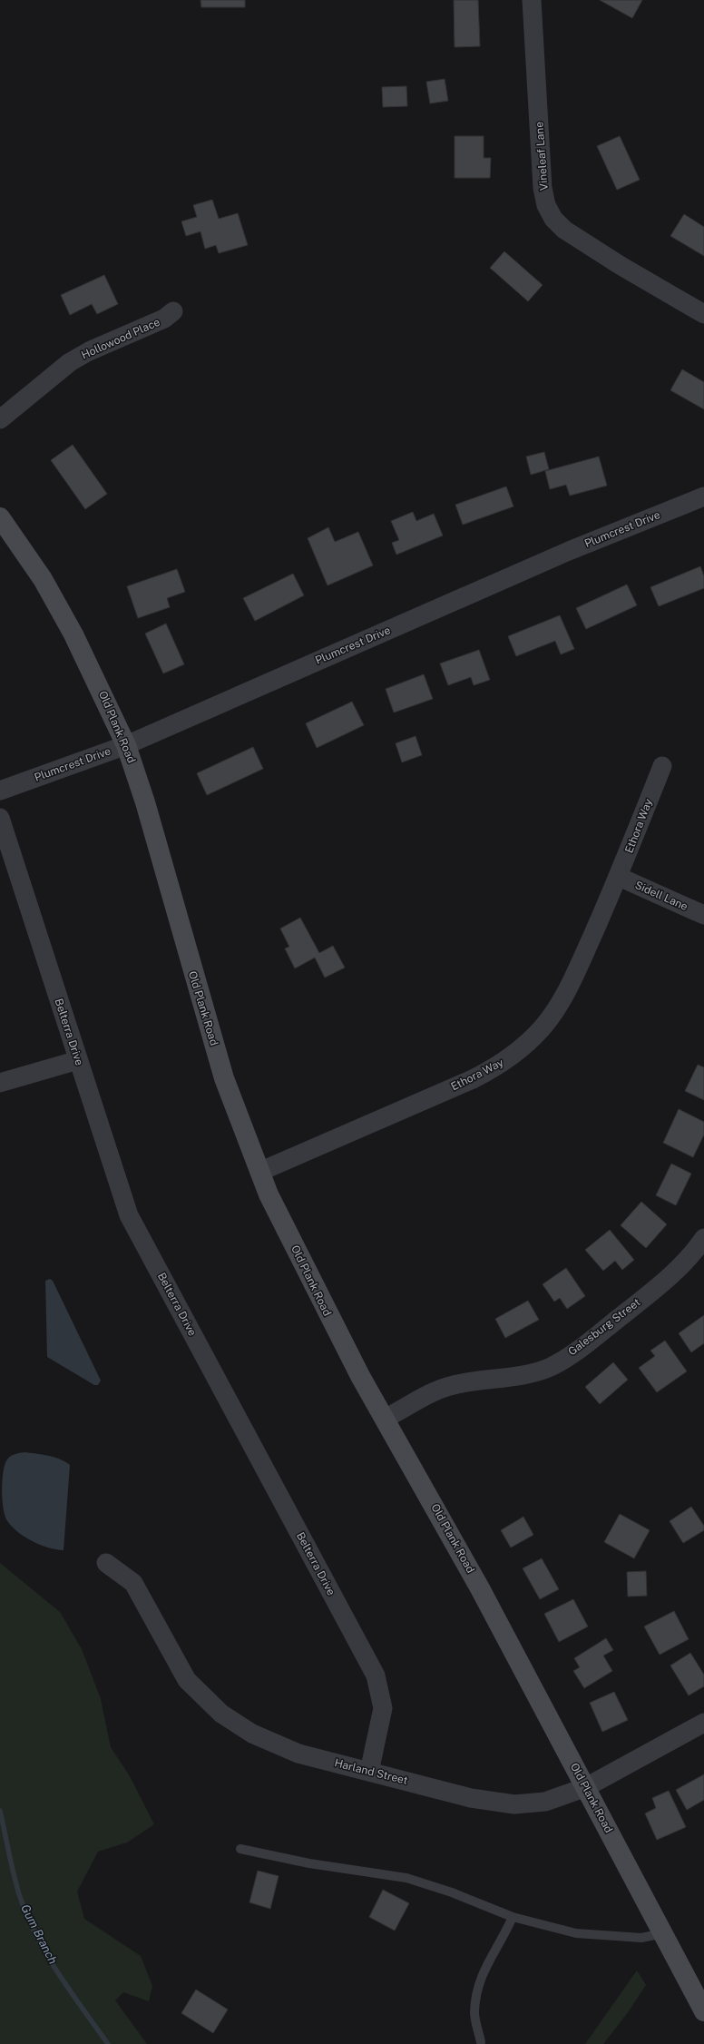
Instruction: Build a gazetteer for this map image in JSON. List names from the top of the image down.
{
  "streets": {
    "street": [
      "Vineleaf Lane",
      "Hollowood Place",
      "Plumcrest Drive",
      "Old Plank Road",
      "Ethora Way",
      "Sidell Lane",
      "Belterra Drive",
      "Galesburg Street",
      "Harland Street"
    ]
  },
  "crossings": [
    ["Plumcrest Drive", "Old Plank Road"],
    ["Old Plank Road", "Ethora Way"],
    ["Old Plank Road", "Galesburg Street"],
    ["Old Plank Road", "Harland Street"],
    ["Ethora Way", "Sidell Lane"],
    ["Belterra Drive", "Harland Street"]
  ],
  "water": ["Gum Branch"]
}
